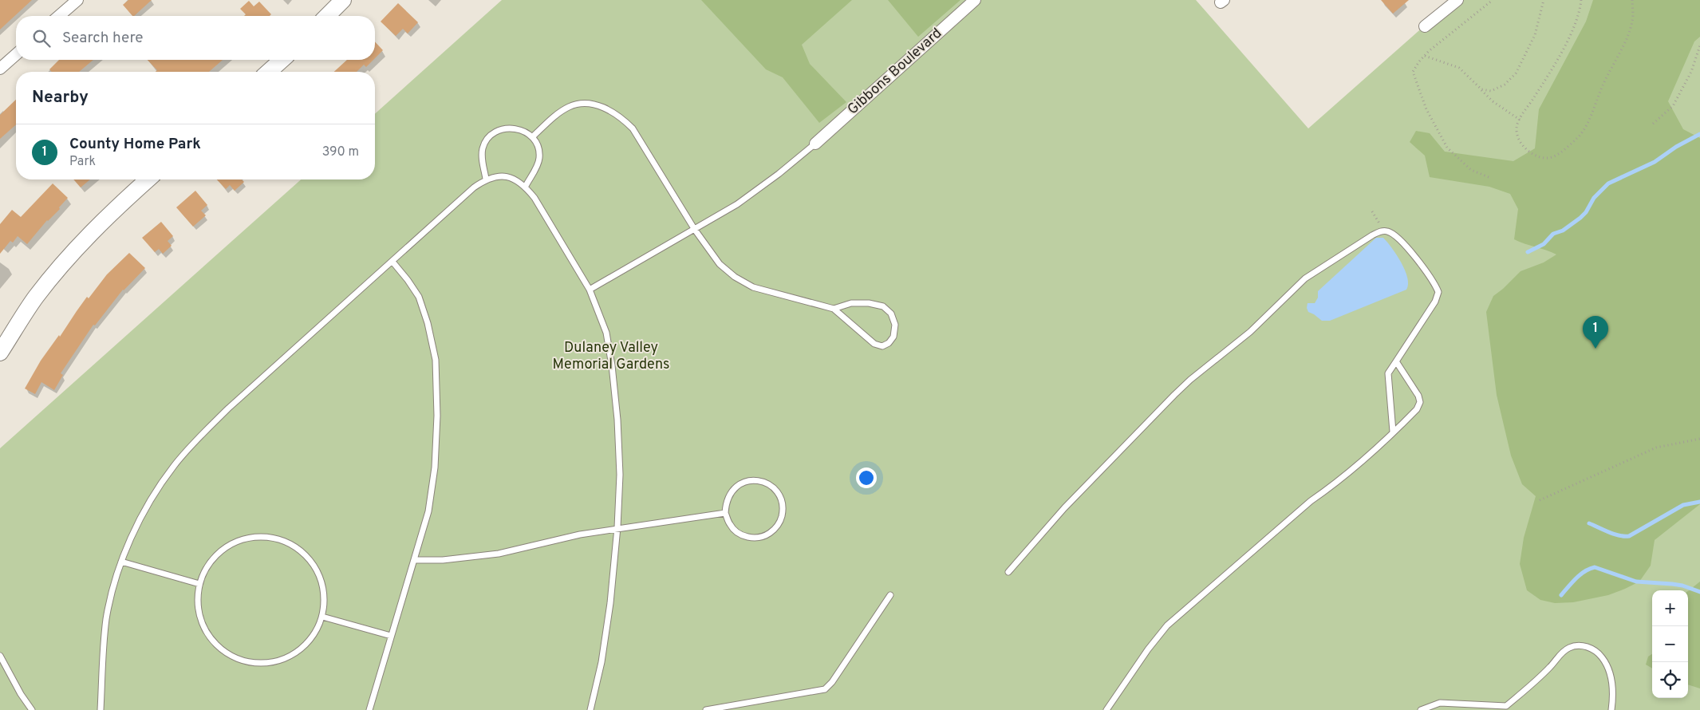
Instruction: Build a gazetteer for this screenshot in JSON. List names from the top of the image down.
{
  "streets": {
    "street": ["Gibbons Boulevard"]
  },
  "parks": ["Dulaney Valley Memorial Gardens"],
  "page": {
    "search": "Search here",
    "heading": "Nearby",
    "list": [
      {
        "mark": "1",
        "name": "County Home Park",
        "note": "Park",
        "value": "390 m"
      }
    ],
    "pins": "1",
    "map_buttons": ["+", "−"]
  }
}
